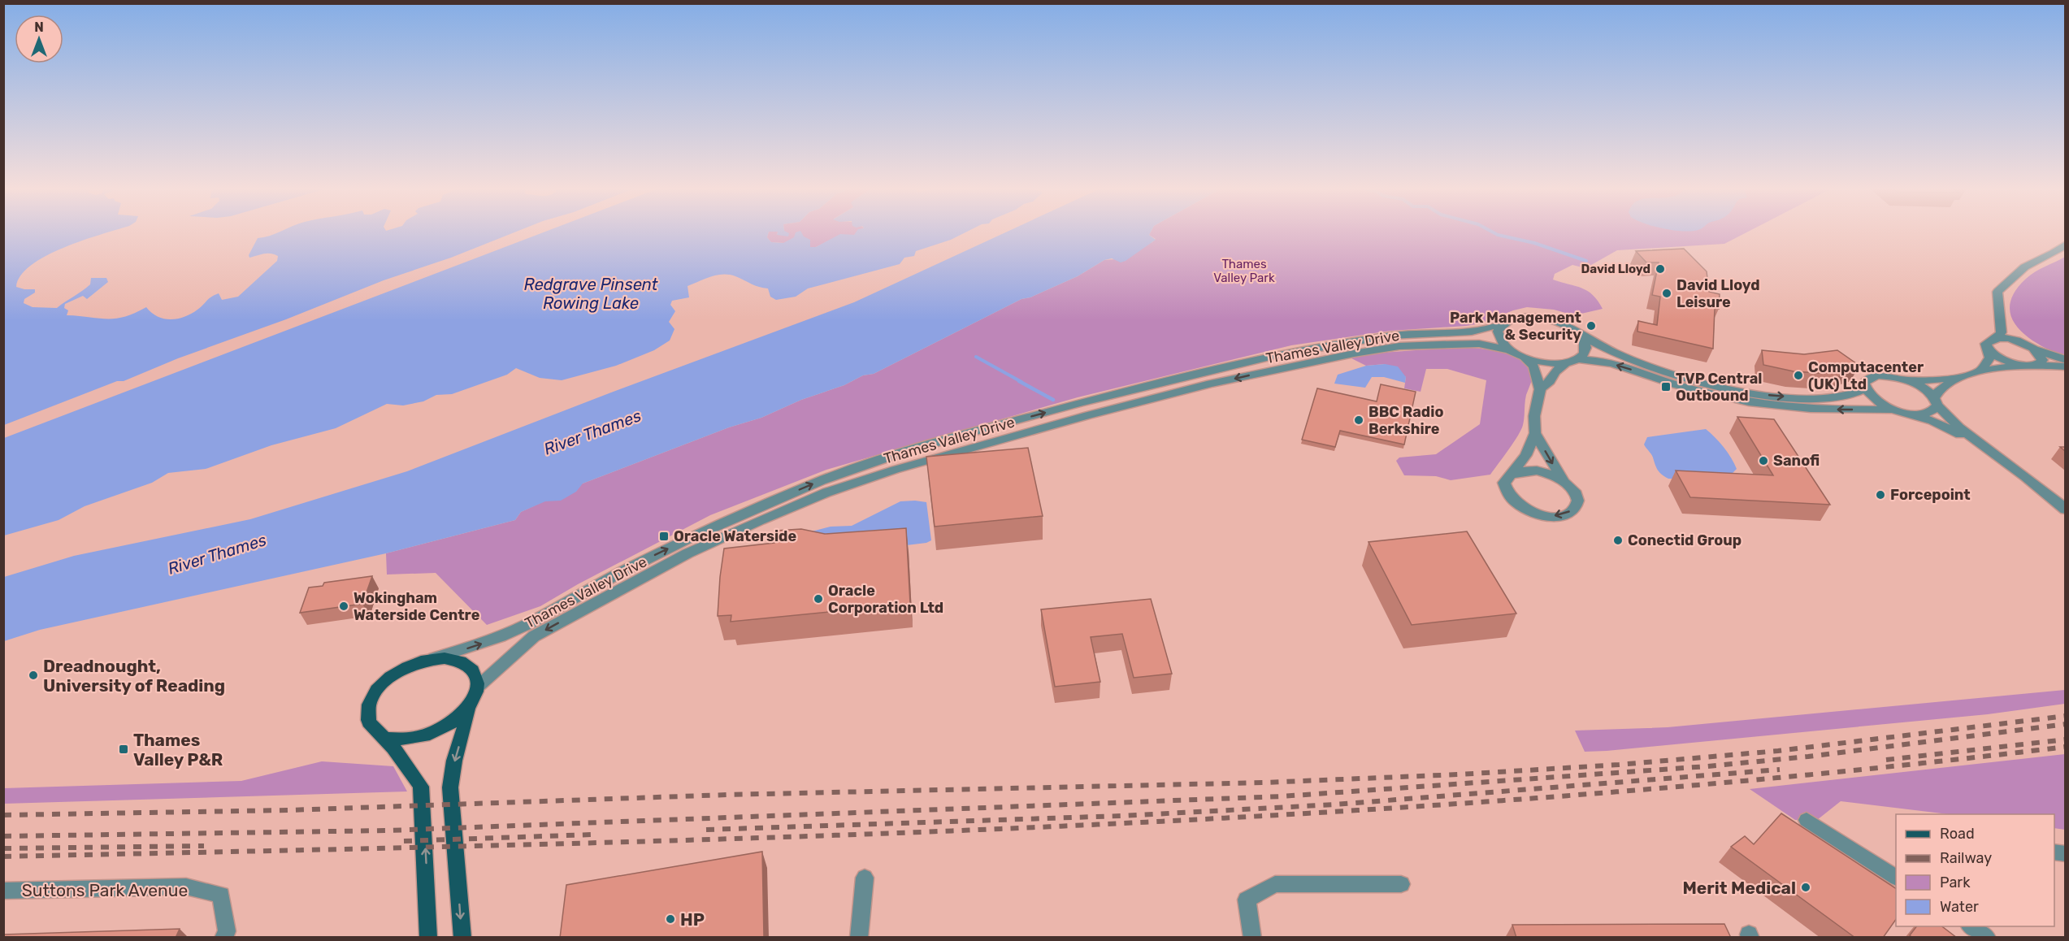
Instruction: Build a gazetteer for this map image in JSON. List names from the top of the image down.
{
  "streets": {
    "street": ["Thames Valley Drive", "Suttons Park Avenue"]
  },
  "water": ["Redgrave Pinsent Rowing Lake", "River Thames"],
  "parks": ["Thames Valley Park"],
  "places": {
    "other": [
      "David Lloyd",
      "David Lloyd Leisure",
      "Park Management & Security",
      "Computacenter (UK) Ltd",
      "BBC Radio Berkshire",
      "Sanofi",
      "Forcepoint",
      "Conectid Group",
      "Oracle Corporation Ltd",
      "Wokingham Waterside Centre",
      "Dreadnought, University of Reading",
      "Merit Medical",
      "HP"
    ],
    "transit": ["TVP Central Outbound", "Oracle Waterside", "Thames Valley P&R"]
  },
  "legend": [
    "Road",
    "Railway",
    "Park",
    "Water"
  ],
  "north": "top"
}
